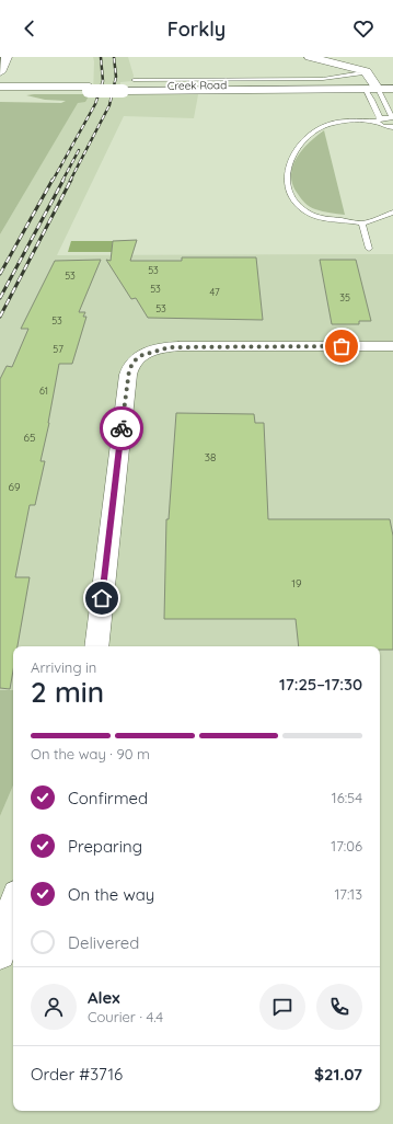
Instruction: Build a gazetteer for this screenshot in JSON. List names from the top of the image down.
{
  "streets": {
    "main road": ["Creek Road"]
  },
  "house_numbers": [
    "53",
    "53",
    "53",
    "47",
    "35",
    "53",
    "53",
    "57",
    "61",
    "65",
    "38",
    "69",
    "19"
  ],
  "page": {
    "header": "Forkly",
    "heading": ["2 min", "Arriving in", "17:25–17:30"],
    "panel": [
      "Alex",
      "Courier · 4.4",
      "Order #3716",
      "$21.07"
    ],
    "bar": "On the way · 90 m",
    "list": [
      ["Confirmed", "16:54"],
      ["Preparing", "17:06"],
      ["On the way", "17:13"],
      "Delivered"
    ]
  }
}
